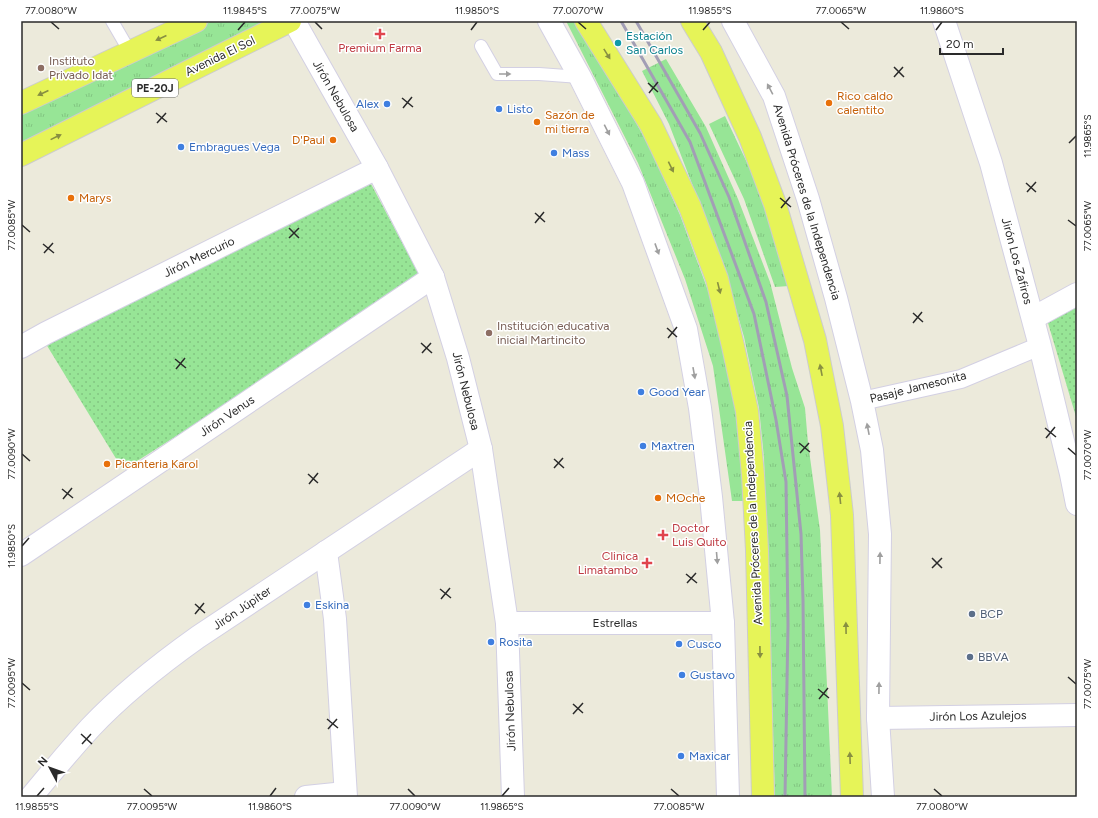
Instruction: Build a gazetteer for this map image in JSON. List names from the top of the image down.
{
  "streets": {
    "main road": ["Avenida El Sol", "PE-20J", "Avenida Próceres de la Independencia"],
    "street": [
      "Jirón Nebulosa",
      "Jirón Mercurio",
      "Jirón Los Zafiros",
      "Pasaje Jamesonita",
      "Jirón Venus",
      "Jirón Júpiter",
      "Estrellas",
      "Jirón Los Azulejos"
    ]
  },
  "crossings": [
    ["Jirón Nebulosa", "Jirón Mercurio"],
    ["Jirón Nebulosa", "Jirón Venus"],
    ["Jirón Nebulosa", "Jirón Júpiter"],
    ["Jirón Nebulosa", "Estrellas"],
    ["Avenida Próceres de la Independencia", "Pasaje Jamesonita"],
    ["Avenida Próceres de la Independencia", "Jirón Los Azulejos"],
    ["Jirón Los Zafiros", "Pasaje Jamesonita"]
  ],
  "places": {
    "health": ["Premium Farma", "Doctor Luis Quito", "Clinica Limatambo"],
    "other": [
      "Estación San Carlos",
      "Instituto Privado Idat",
      "Rico caldo calentito",
      "Alex",
      "Listo",
      "Sazón de mi tierra",
      "D'Paul",
      "Embragues Vega",
      "Mass",
      "Marys",
      "Institución educativa inicial Martincito",
      "Good Year",
      "Maxtren",
      "Picanteria Karol",
      "MOche",
      "Eskina",
      "BCP",
      "Rosita",
      "Cusco",
      "BBVA",
      "Gustavo",
      "Maxicar"
    ]
  },
  "scale_bar": "20 m",
  "north": "top left",
  "coordinates": [
    "77.0080°W",
    "11.9845°S",
    "77.0075°W",
    "11.9850°S",
    "77.0070°W",
    "11.9855°S",
    "77.0065°W",
    "11.9860°S",
    "11.9865°S",
    "77.0085°W",
    "77.0090°W",
    "77.0095°W"
  ]
}
